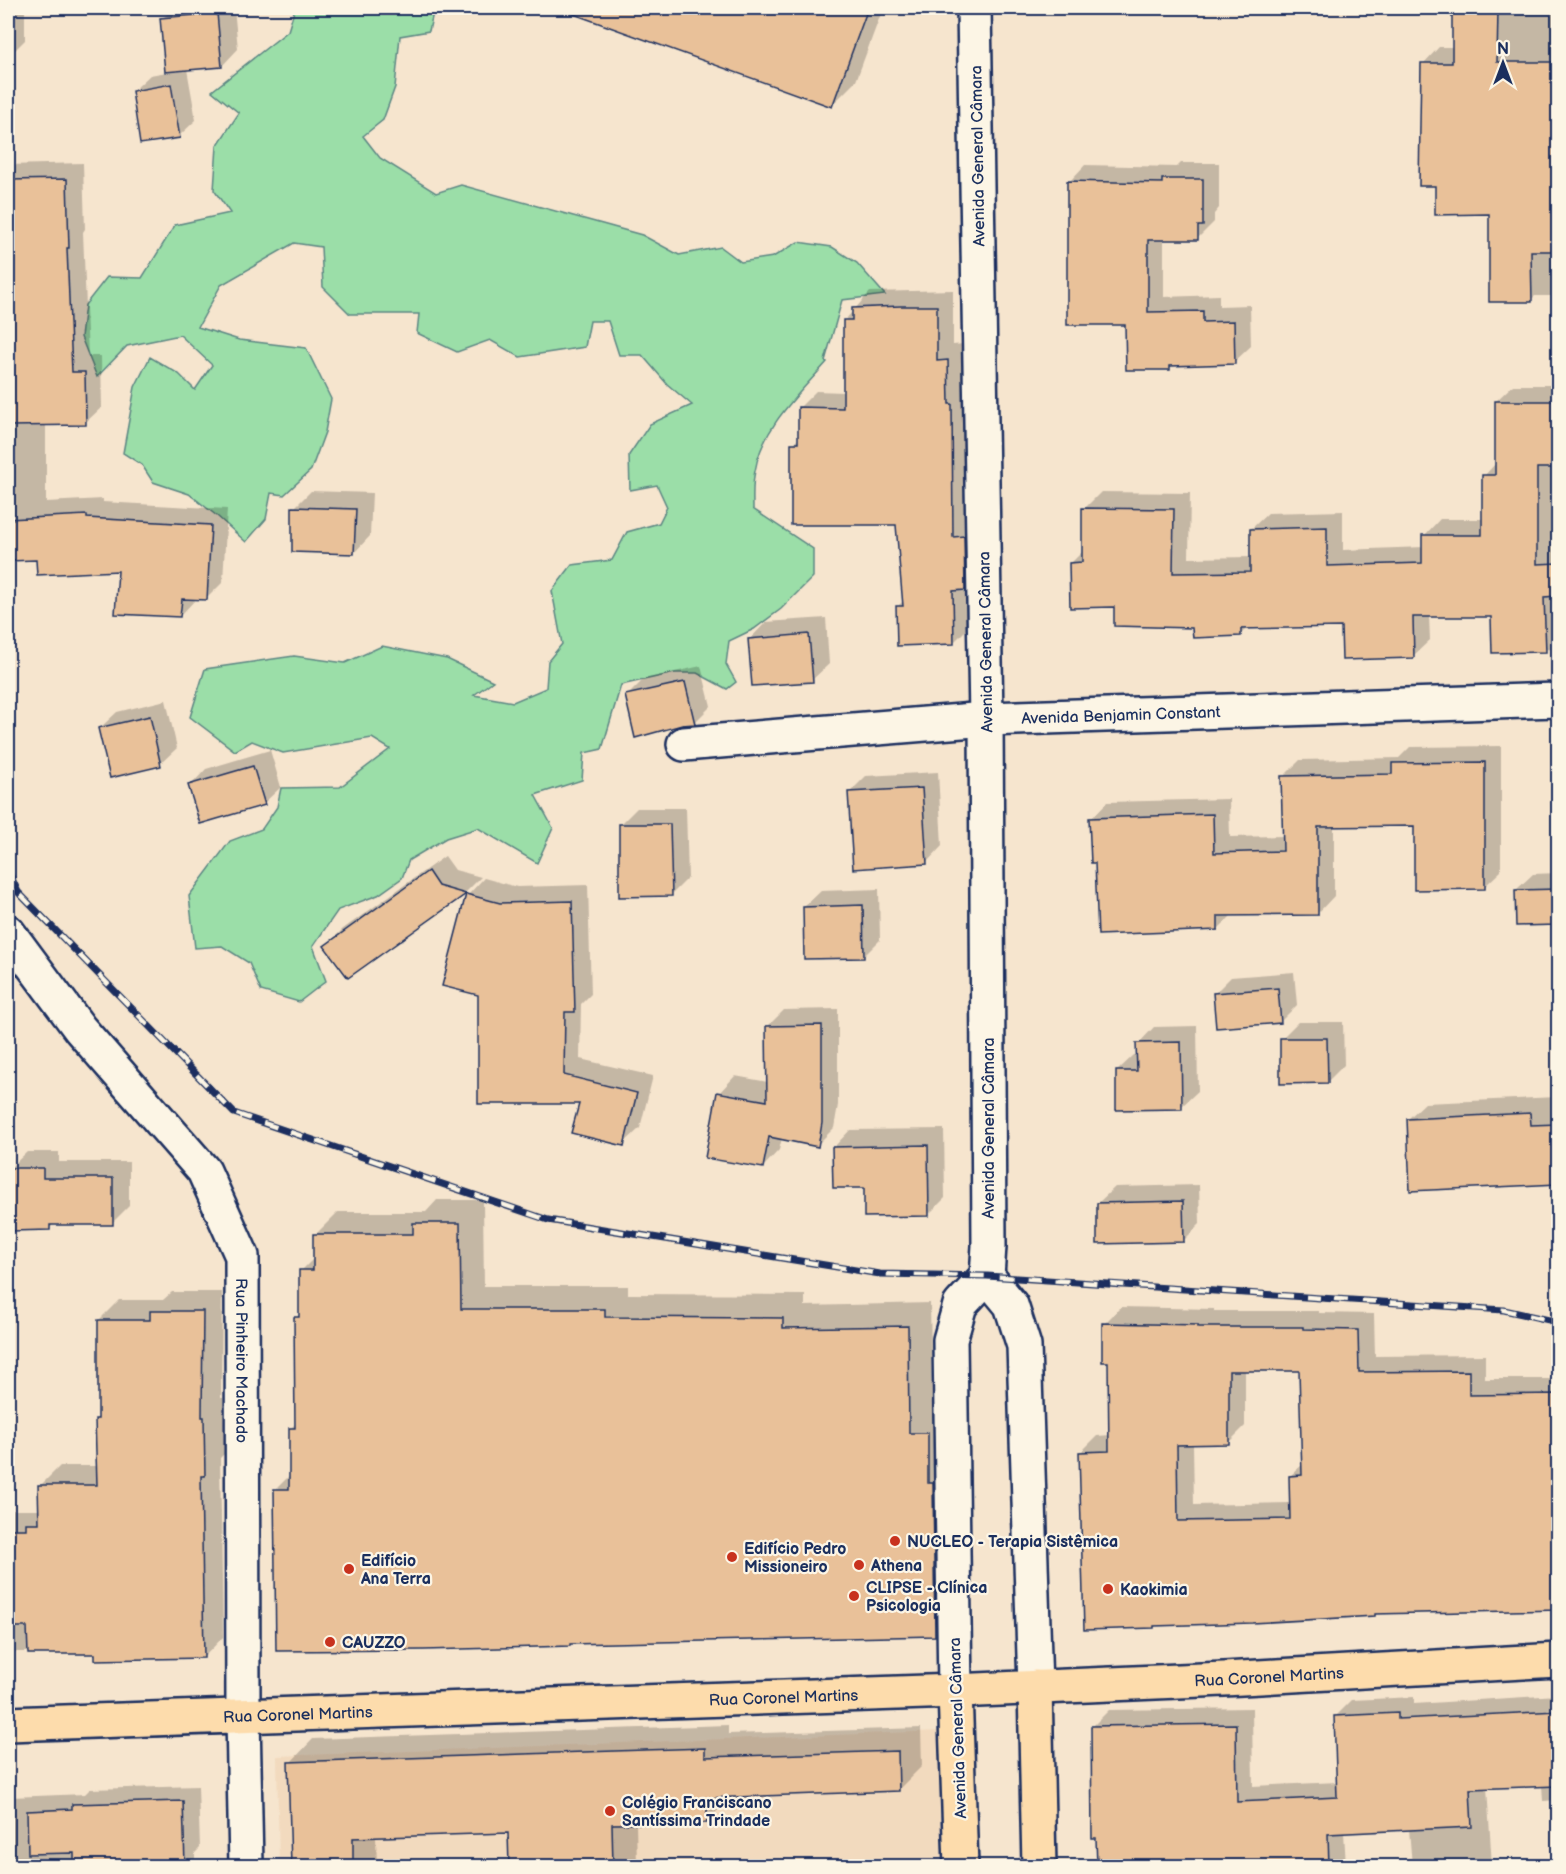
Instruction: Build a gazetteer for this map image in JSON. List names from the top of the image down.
{
  "streets": {
    "main road": ["Avenida General Câmara", "Rua Coronel Martins"],
    "street": ["Avenida Benjamin Constant", "Rua Pinheiro Machado"]
  },
  "crossings": [
    ["Avenida General Câmara", "Avenida Benjamin Constant"],
    ["Avenida General Câmara", "Rua Coronel Martins"],
    ["Rua Pinheiro Machado", "Rua Coronel Martins"]
  ],
  "places": [
    "NUCLEO - Terapia Sistêmica",
    "Edifício Pedro Missioneiro",
    "Athena",
    "Edifício Ana Terra",
    "Kaokimia",
    "CLIPSE - Clínica Psicologia",
    "CAUZZO",
    "Colégio Franciscano Santíssima Trindade"
  ],
  "north": "top"
}
